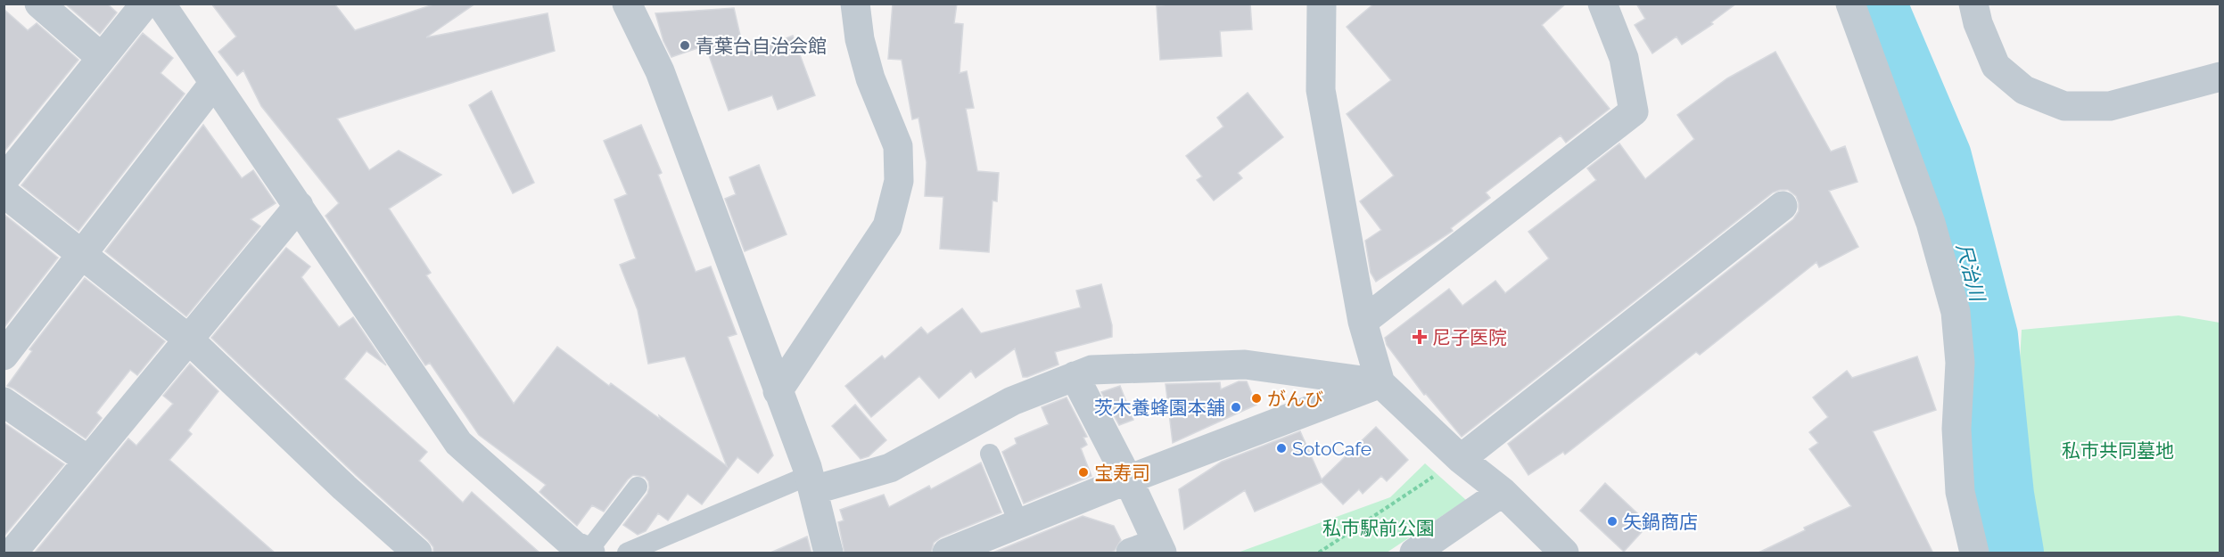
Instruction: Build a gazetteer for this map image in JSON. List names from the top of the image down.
{
  "water": ["尺治川"],
  "parks": ["私市共同墓地", "私市駅前公園"],
  "places": {
    "other": [
      "青葉台自治会館",
      "がんび",
      "茨木養蜂園本舗",
      "SotoCafe",
      "宝寿司",
      "矢鍋商店"
    ],
    "health": ["尼子医院"]
  }
}
